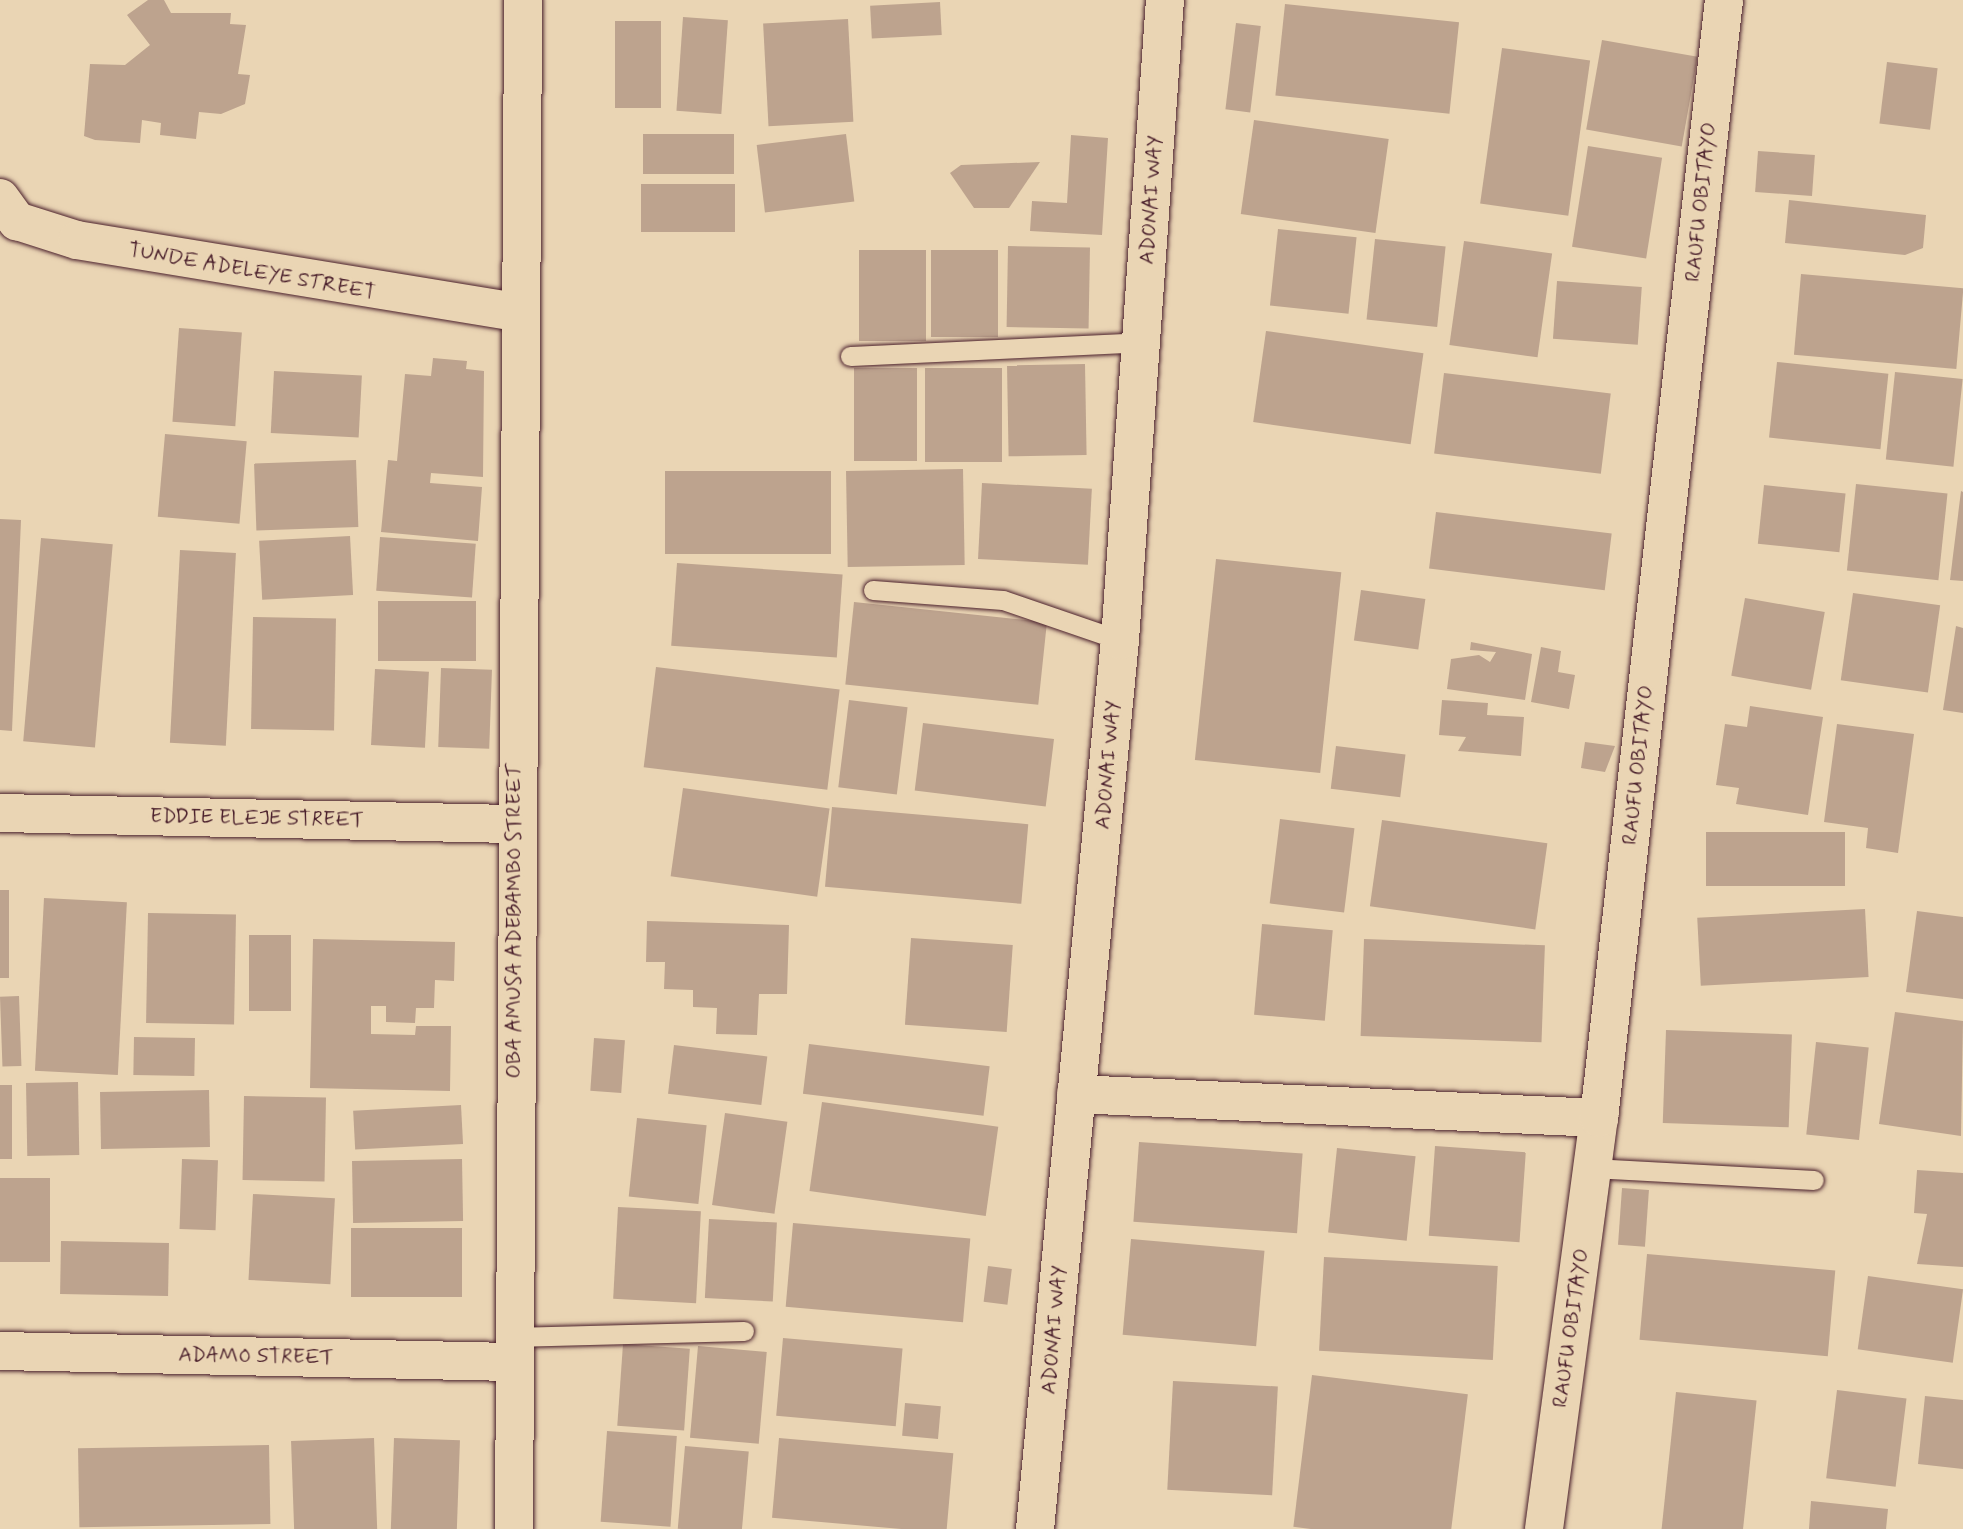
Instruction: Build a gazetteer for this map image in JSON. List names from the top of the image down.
{
  "streets": {
    "street": [
      "ADONAI WAY",
      "RAUFU OBITAYO",
      "TUNDE ADELEYE STREET",
      "EDDIE ELEJE STREET",
      "OBA AMUSA ADEBAMBO STREET",
      "ADAMO STREET"
    ]
  },
  "crossings": [
    ["TUNDE ADELEYE STREET", "OBA AMUSA ADEBAMBO STREET"],
    ["EDDIE ELEJE STREET", "OBA AMUSA ADEBAMBO STREET"],
    ["OBA AMUSA ADEBAMBO STREET", "ADAMO STREET"]
  ]
}
